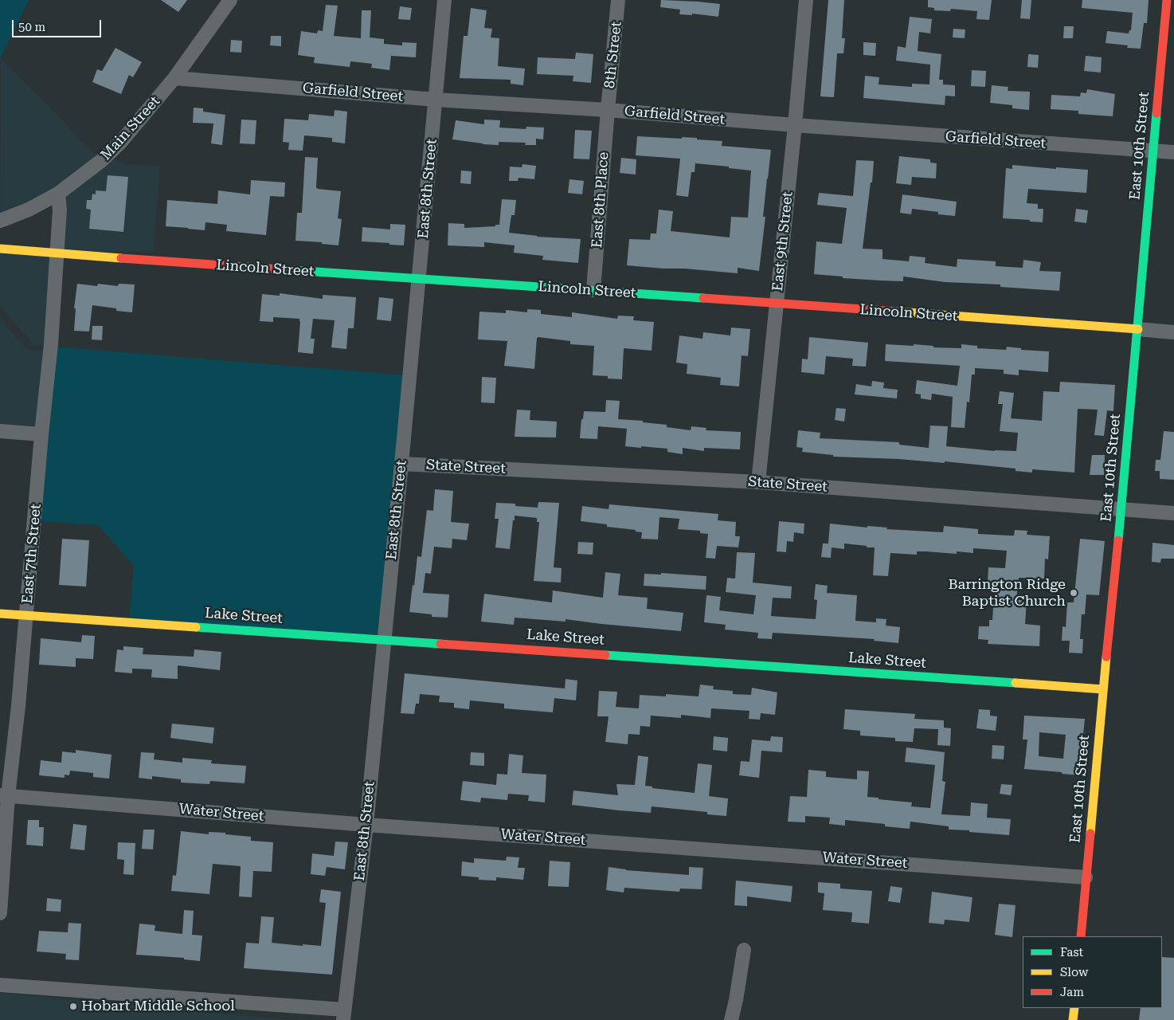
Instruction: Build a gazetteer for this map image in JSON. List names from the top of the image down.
{
  "streets": {
    "main road": ["East 10th Street", "Lincoln Street", "Lake Street"],
    "street": [
      "8th Street",
      "Garfield Street",
      "Main Street",
      "East 8th Street",
      "East 8th Place",
      "East 9th Street",
      "State Street",
      "East 7th Street",
      "Water Street"
    ]
  },
  "crossings": [
    ["8th Street", "Garfield Street"],
    ["8th Street", "East 8th Place"],
    ["Garfield Street", "Main Street"],
    ["Garfield Street", "East 10th Street"],
    ["Garfield Street", "East 8th Street"],
    ["Garfield Street", "East 8th Place"],
    ["Garfield Street", "East 9th Street"],
    ["Main Street", "East 7th Street"],
    ["East 10th Street", "Lincoln Street"],
    ["East 10th Street", "State Street"],
    ["East 10th Street", "Lake Street"],
    ["East 10th Street", "Water Street"],
    ["East 8th Street", "Lincoln Street"],
    ["East 8th Street", "State Street"],
    ["East 8th Street", "Lake Street"],
    ["East 8th Street", "Water Street"],
    ["East 8th Place", "Lincoln Street"],
    ["East 9th Street", "Lincoln Street"],
    ["East 9th Street", "State Street"],
    ["Lincoln Street", "East 7th Street"],
    ["East 7th Street", "Lake Street"],
    ["East 7th Street", "Water Street"]
  ],
  "places": ["Barrington Ridge Baptist Church", "Hobart Middle School"],
  "legend": ["Fast", "Slow", "Jam"],
  "scale_bar": "50 m"
}
